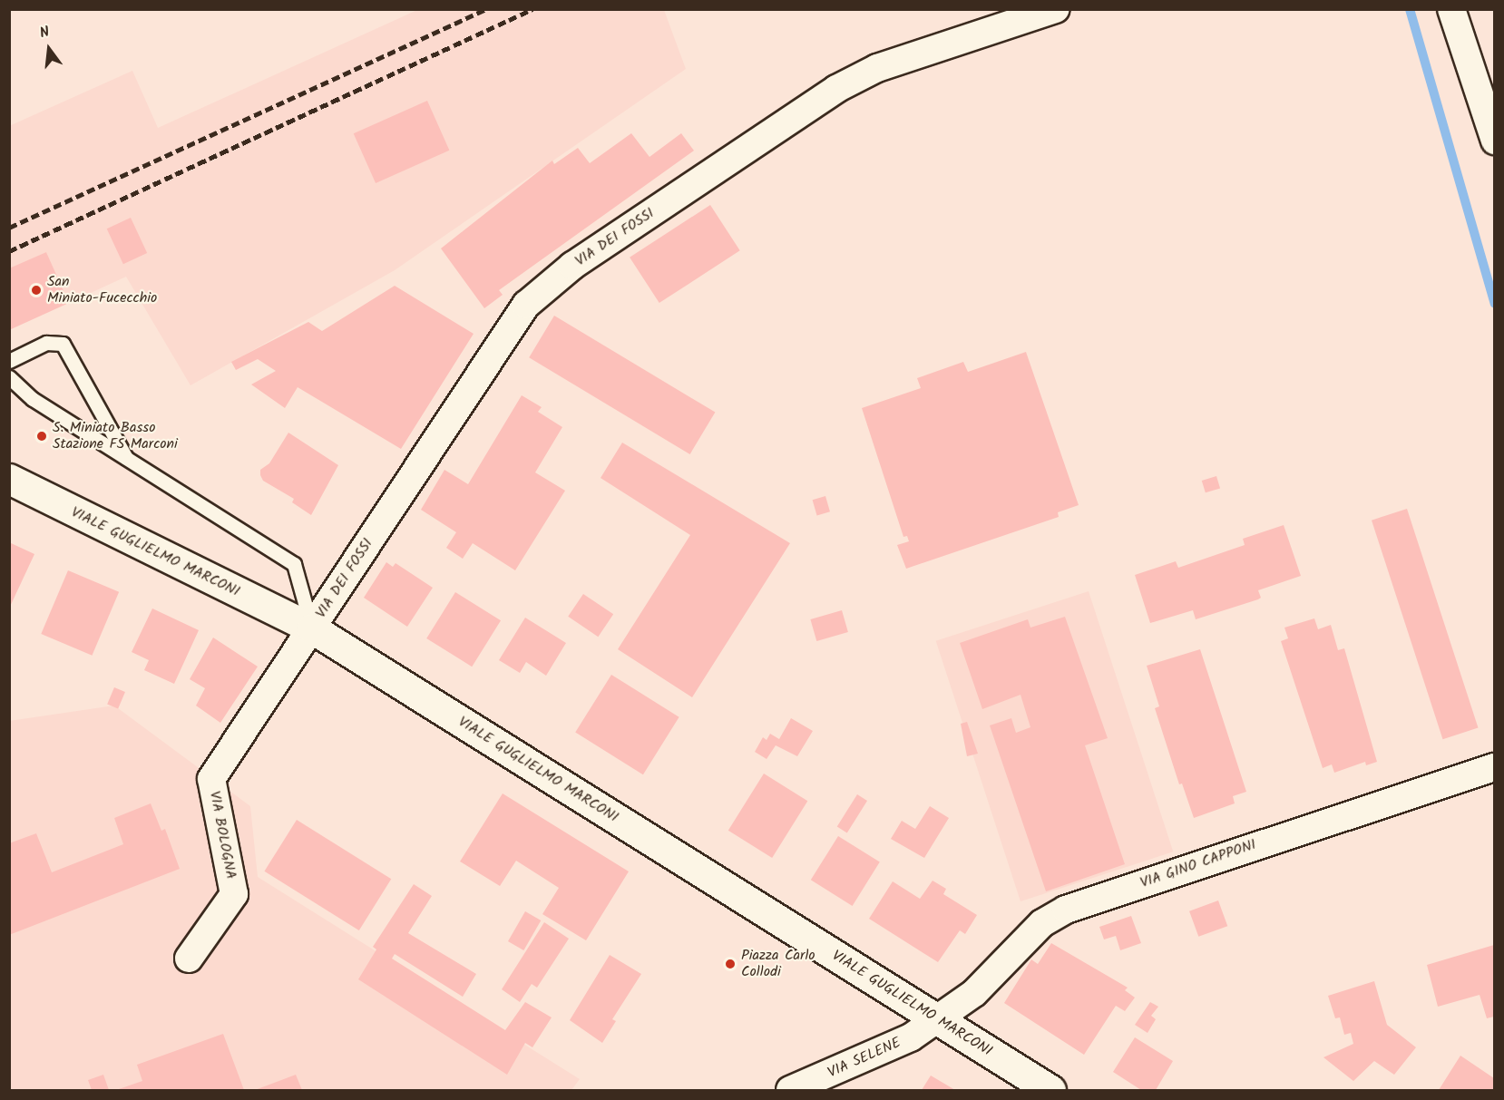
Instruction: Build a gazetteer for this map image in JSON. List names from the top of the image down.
{
  "streets": {
    "street": [
      "VIA DEI FOSSI",
      "VIALE GUGLIELMO MARCONI",
      "VIA BOLOGNA",
      "VIA GINO CAPPONI",
      "VIA SELENE"
    ]
  },
  "crossings": [
    ["VIA DEI FOSSI", "VIALE GUGLIELMO MARCONI"],
    ["VIA DEI FOSSI", "VIA BOLOGNA"],
    ["VIALE GUGLIELMO MARCONI", "VIA BOLOGNA"],
    ["VIALE GUGLIELMO MARCONI", "VIA GINO CAPPONI"],
    ["VIALE GUGLIELMO MARCONI", "VIA SELENE"],
    ["VIA GINO CAPPONI", "VIA SELENE"]
  ],
  "places": ["San Miniato-Fucecchio", "S. Miniato Basso Stazione FS Marconi", "Piazza Carlo Collodi"],
  "north": "top"
}
